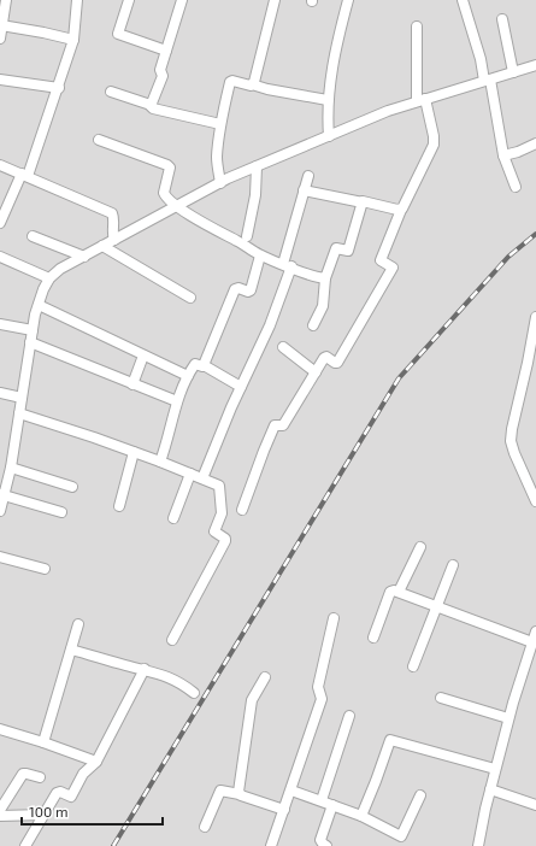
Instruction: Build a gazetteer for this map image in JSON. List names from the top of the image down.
{
  "scale_bar": "100 m"
}
